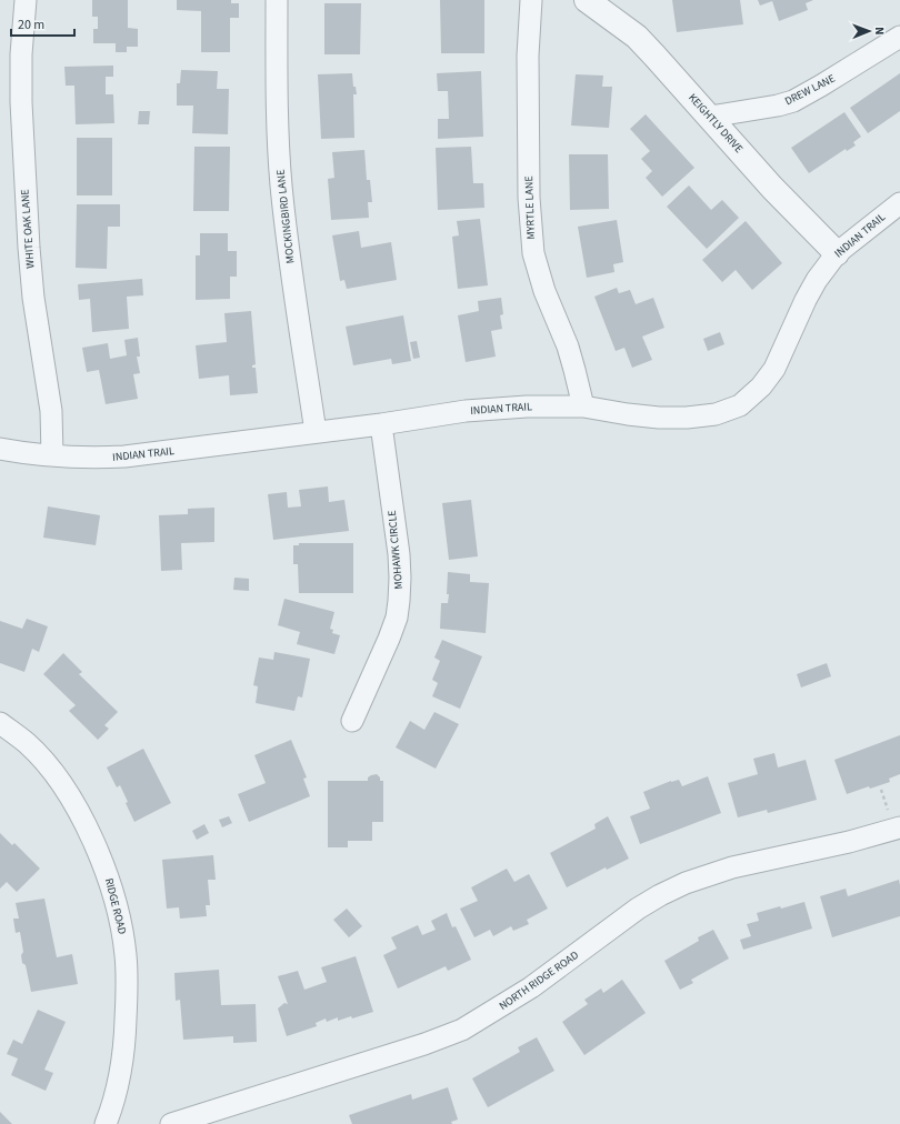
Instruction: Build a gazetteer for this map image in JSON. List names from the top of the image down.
{
  "streets": {
    "street": [
      "DREW LANE",
      "KEIGHTLY DRIVE",
      "MYRTLE LANE",
      "MOCKINGBIRD LANE",
      "WHITE OAK LANE",
      "INDIAN TRAIL",
      "MOHAWK CIRCLE",
      "RIDGE ROAD",
      "NORTH RIDGE ROAD"
    ]
  },
  "crossings": [
    ["DREW LANE", "KEIGHTLY DRIVE"],
    ["KEIGHTLY DRIVE", "INDIAN TRAIL"],
    ["MYRTLE LANE", "INDIAN TRAIL"],
    ["MOCKINGBIRD LANE", "INDIAN TRAIL"],
    ["WHITE OAK LANE", "INDIAN TRAIL"],
    ["INDIAN TRAIL", "MOHAWK CIRCLE"]
  ],
  "scale_bar": "20 m",
  "north": "right"
}
